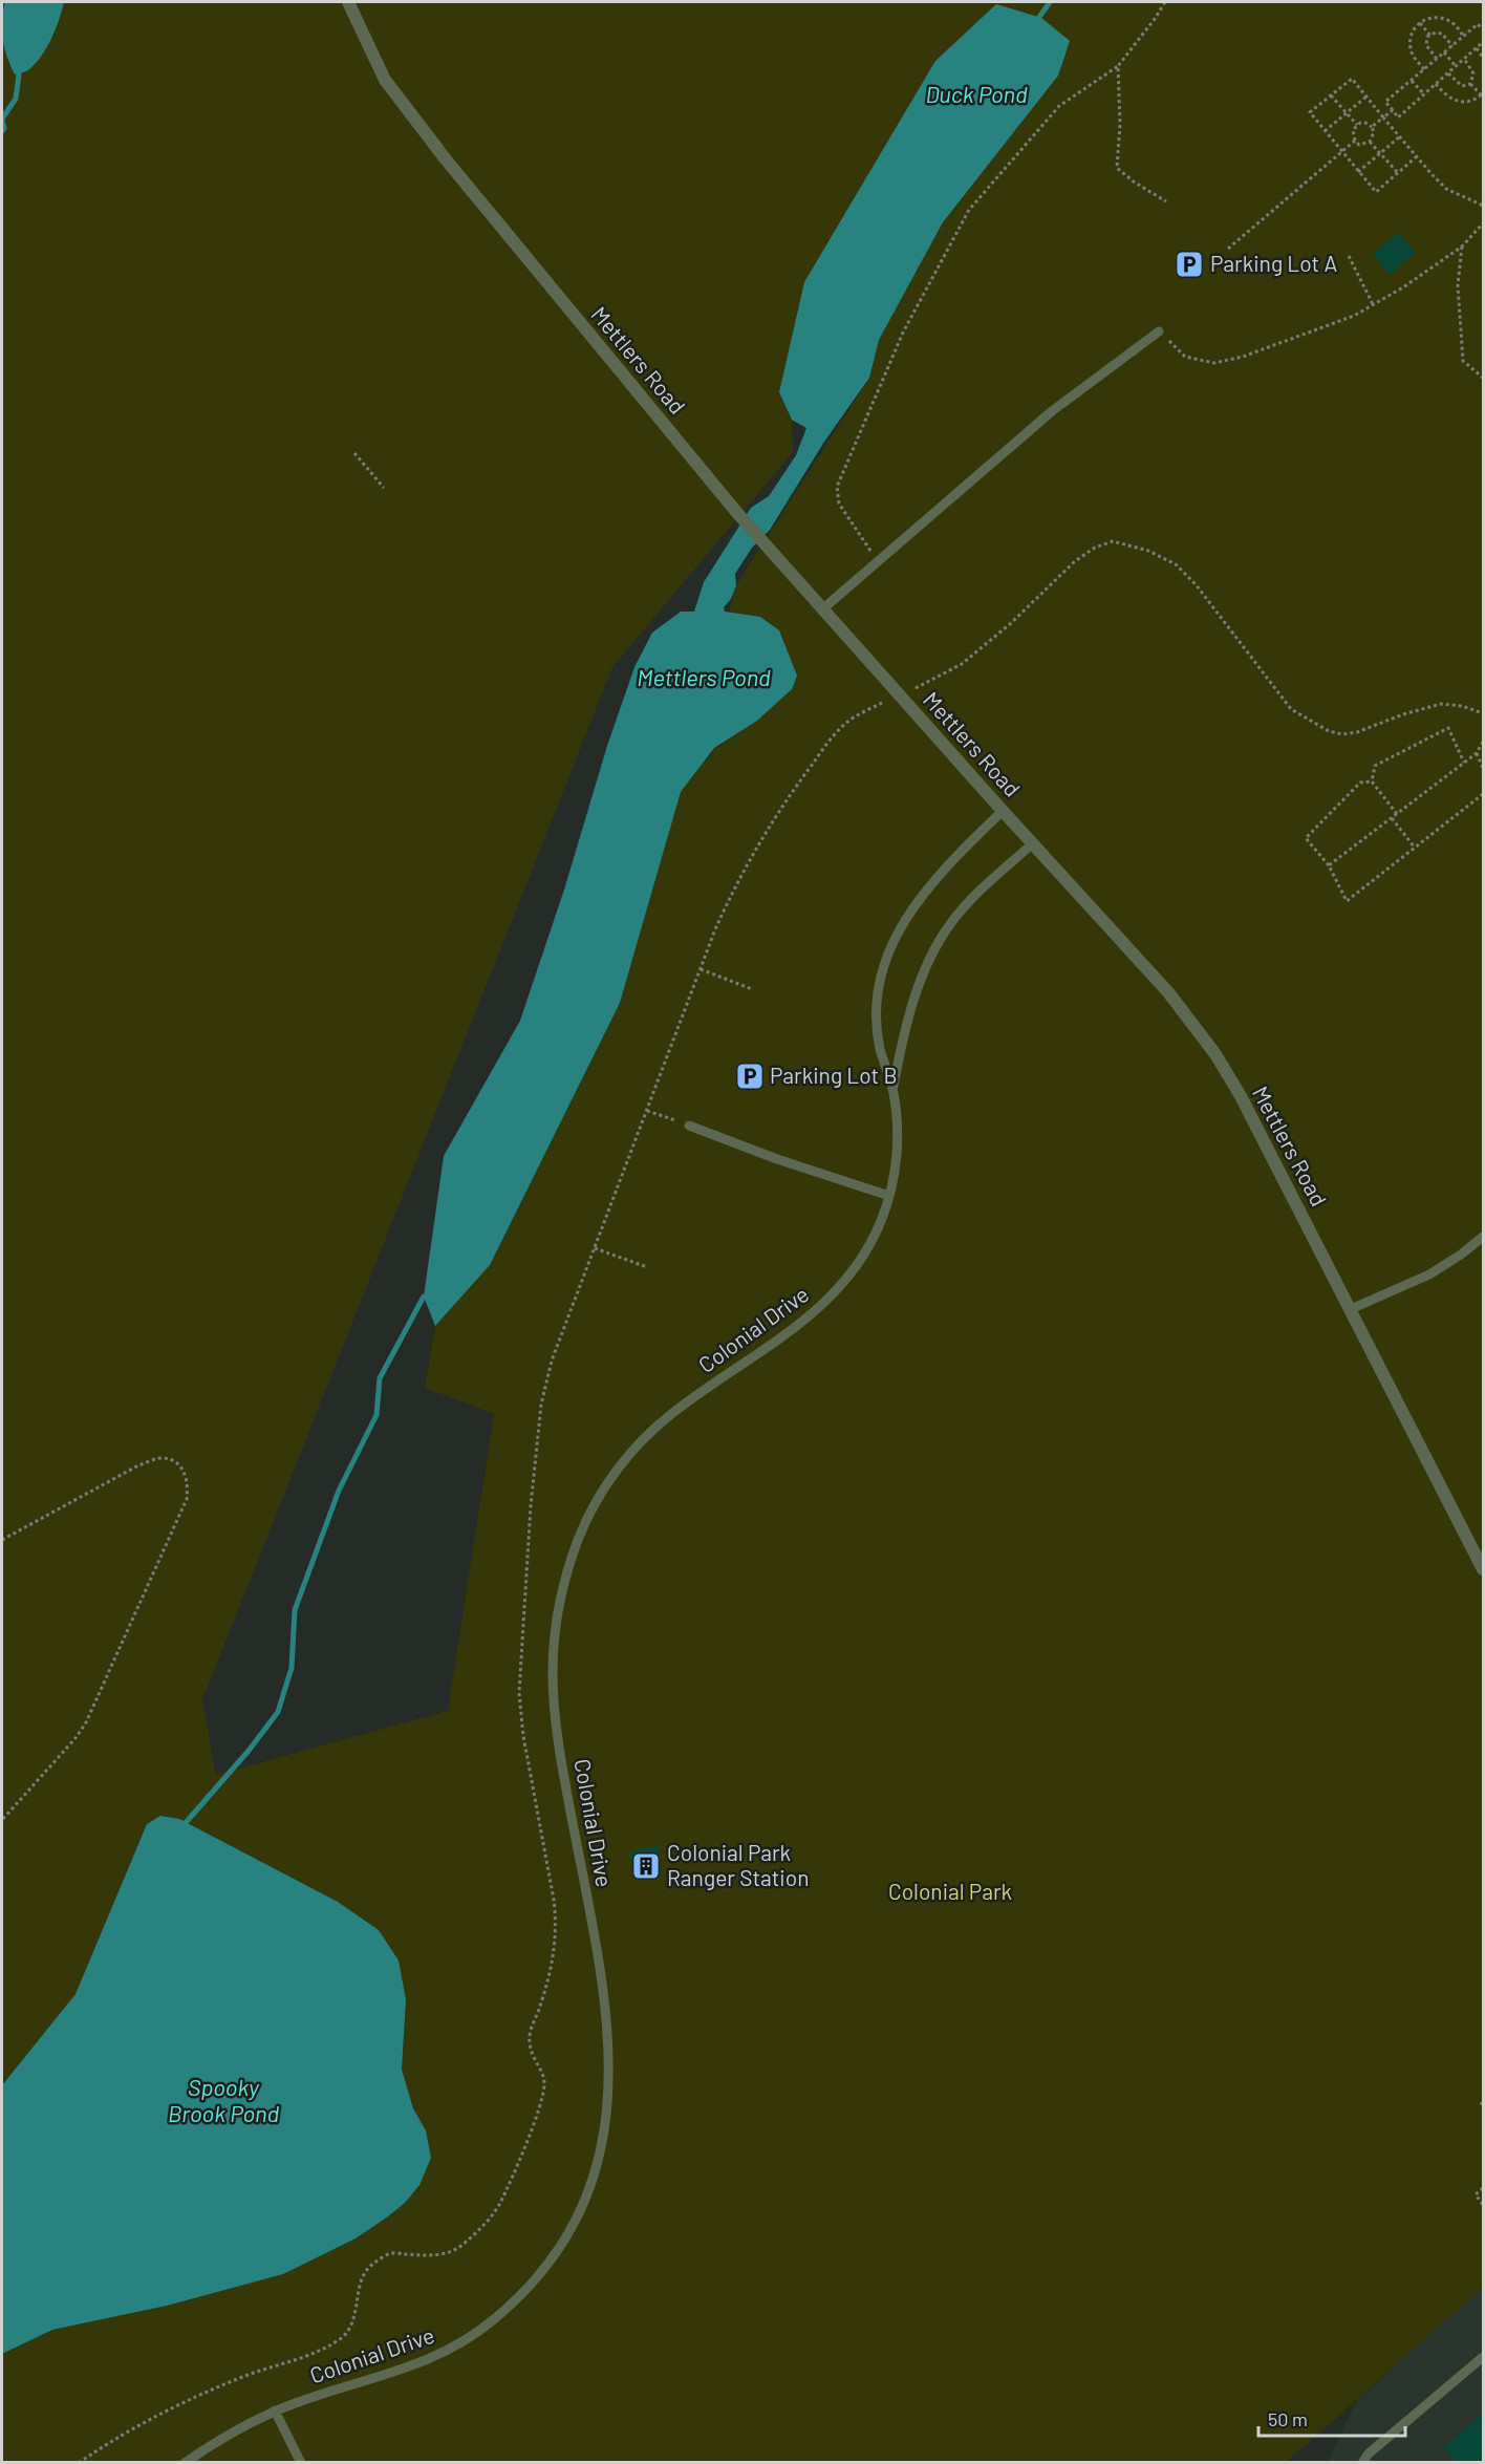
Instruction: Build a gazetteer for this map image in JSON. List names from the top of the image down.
{
  "streets": {
    "street": ["Mettlers Road"],
    "lane": ["Colonial Drive"]
  },
  "crossings": [
    ["Mettlers Road", "Colonial Drive"]
  ],
  "water": ["Duck Pond", "Mettlers Pond", "Spooky Brook Pond"],
  "parks": ["Colonial Park"],
  "places": {
    "parking": ["Parking Lot A", "Parking Lot B"],
    "building": ["Colonial Park Ranger Station"]
  },
  "scale_bar": "50 m"
}
